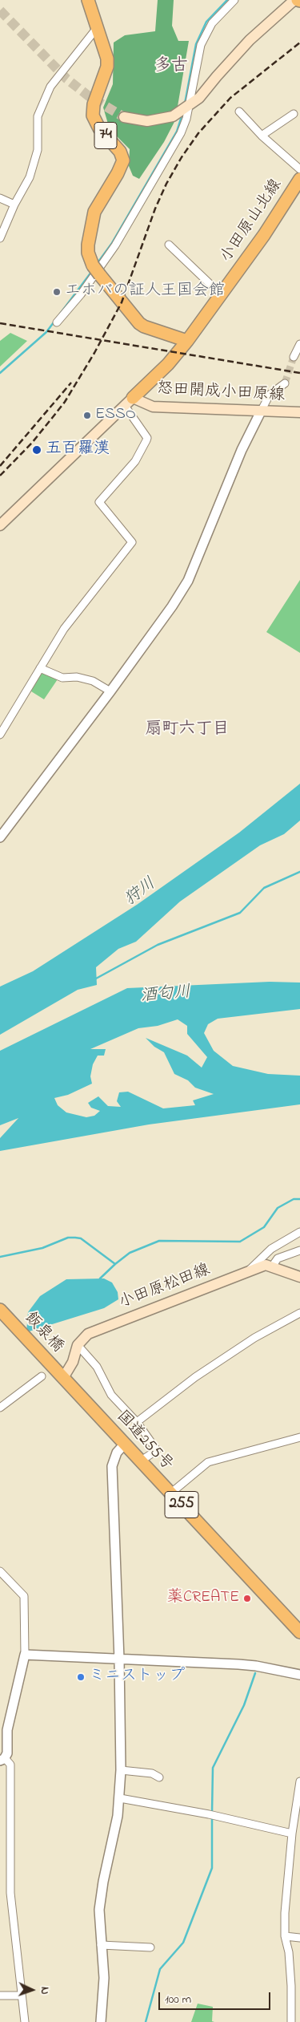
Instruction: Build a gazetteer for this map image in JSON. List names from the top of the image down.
{
  "streets": {
    "main road": [
      "74",
      "小田原山北線",
      "怒田開成小田原線",
      "小田原松田線",
      "飯泉橋",
      "国道255号",
      "255"
    ]
  },
  "crossings": [
    ["74", "小田原山北線"],
    ["小田原山北線", "怒田開成小田原線"],
    ["飯泉橋", "国道255号"]
  ],
  "districts": ["多古", "扇町六丁目"],
  "water": ["狩川", "酒匂川"],
  "places": [
    "エホバの証人王国会館",
    "ESSO",
    "五百羅漢",
    "薬CREATE",
    "ミニストップ"
  ],
  "scale_bar": "100 m",
  "north": "right"
}
